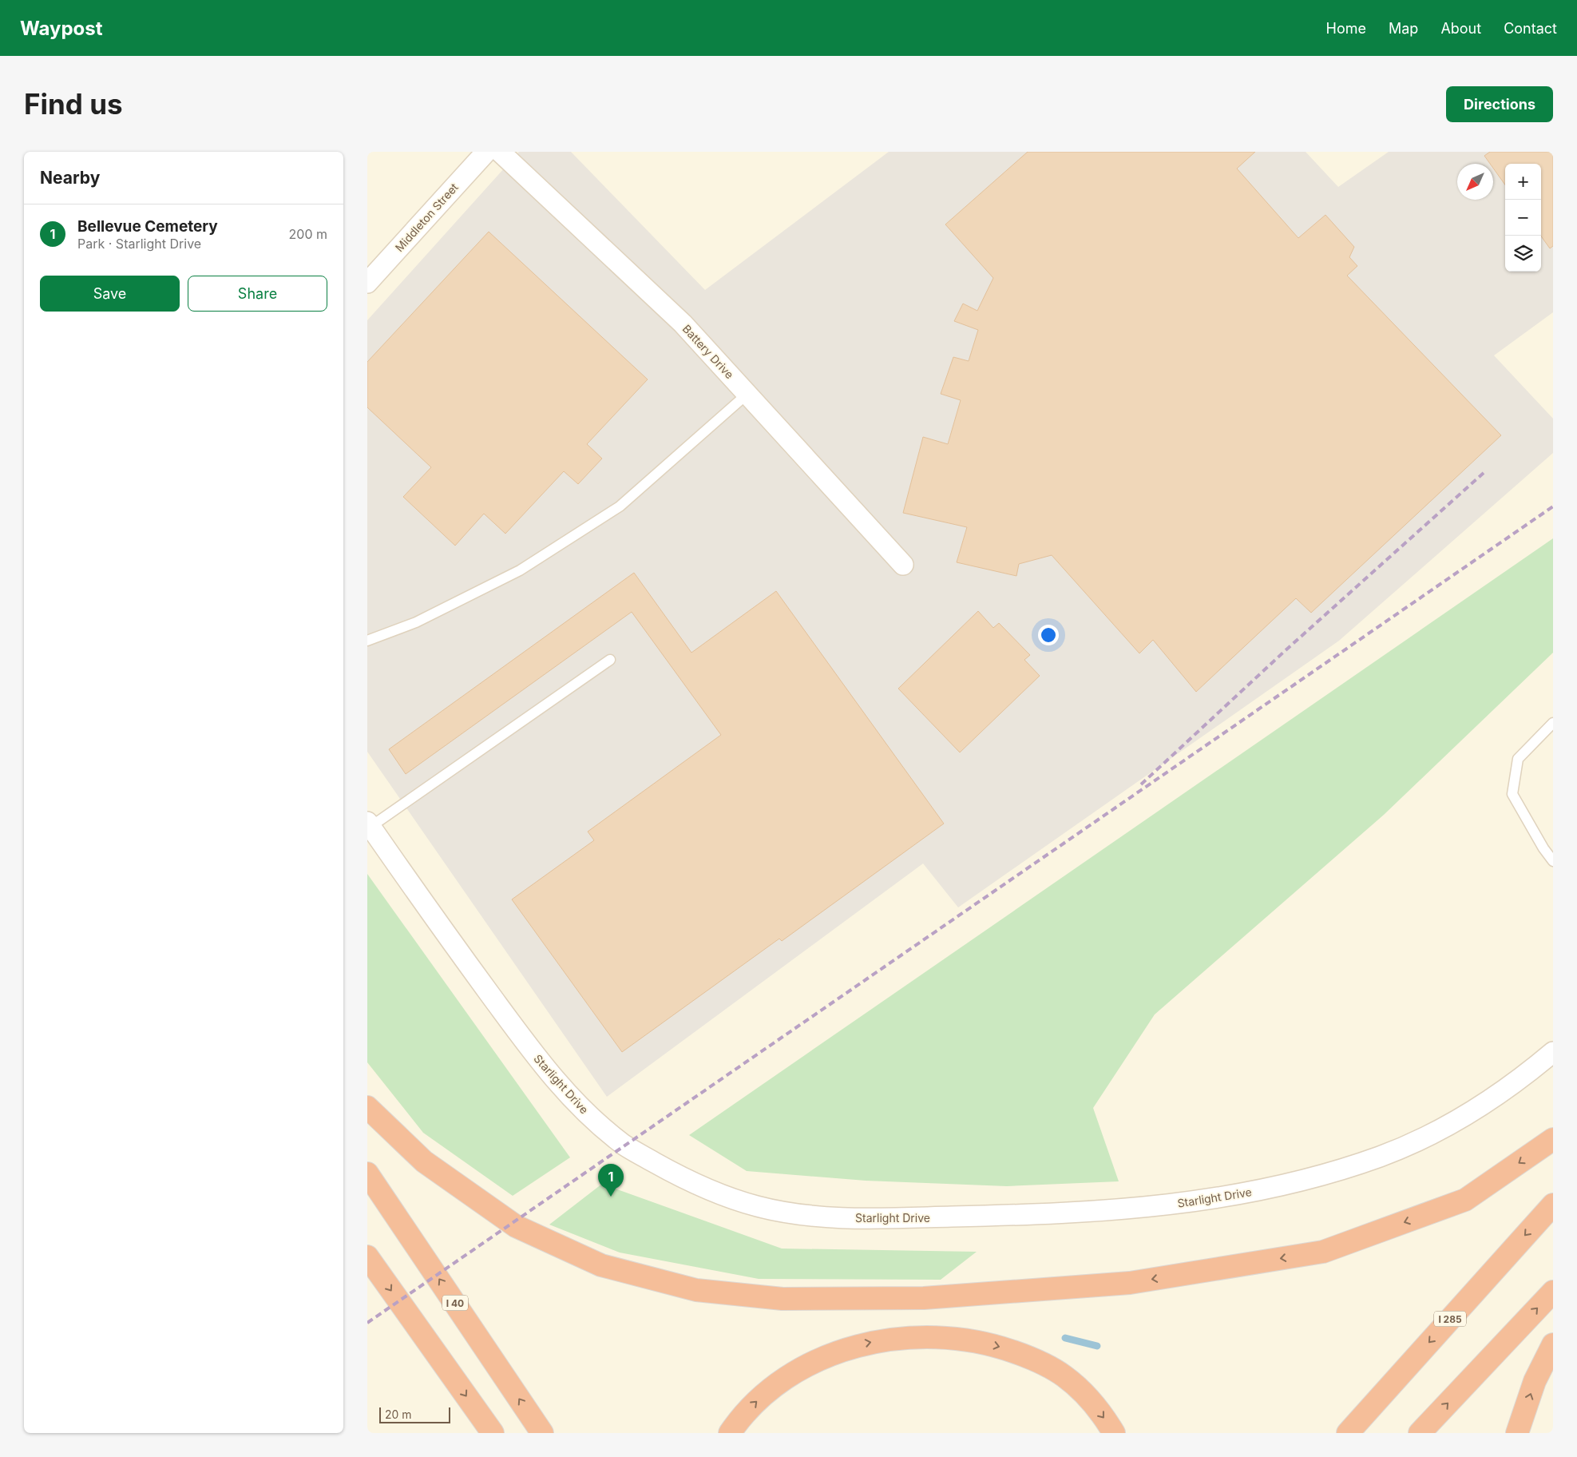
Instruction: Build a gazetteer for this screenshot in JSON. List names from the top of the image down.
{
  "streets": {
    "highway": ["I 40", "I 285"],
    "street": ["Middleton Street", "Battery Drive", "Starlight Drive"]
  },
  "scale_bar": "20 m",
  "north": "bottom left",
  "page": {
    "header": "Waypost",
    "nav": [
      "Home",
      "Map",
      "About",
      "Contact"
    ],
    "buttons": [
      "Directions",
      ["Save", "Share"]
    ],
    "title": "Find us",
    "heading": "Nearby",
    "map_buttons": ["+", "−"],
    "list": [
      {
        "mark": "1",
        "name": "Bellevue Cemetery",
        "note": "Park · Starlight Drive",
        "value": "200 m"
      }
    ],
    "pins": "1",
    "scale": "20 m"
  }
}
